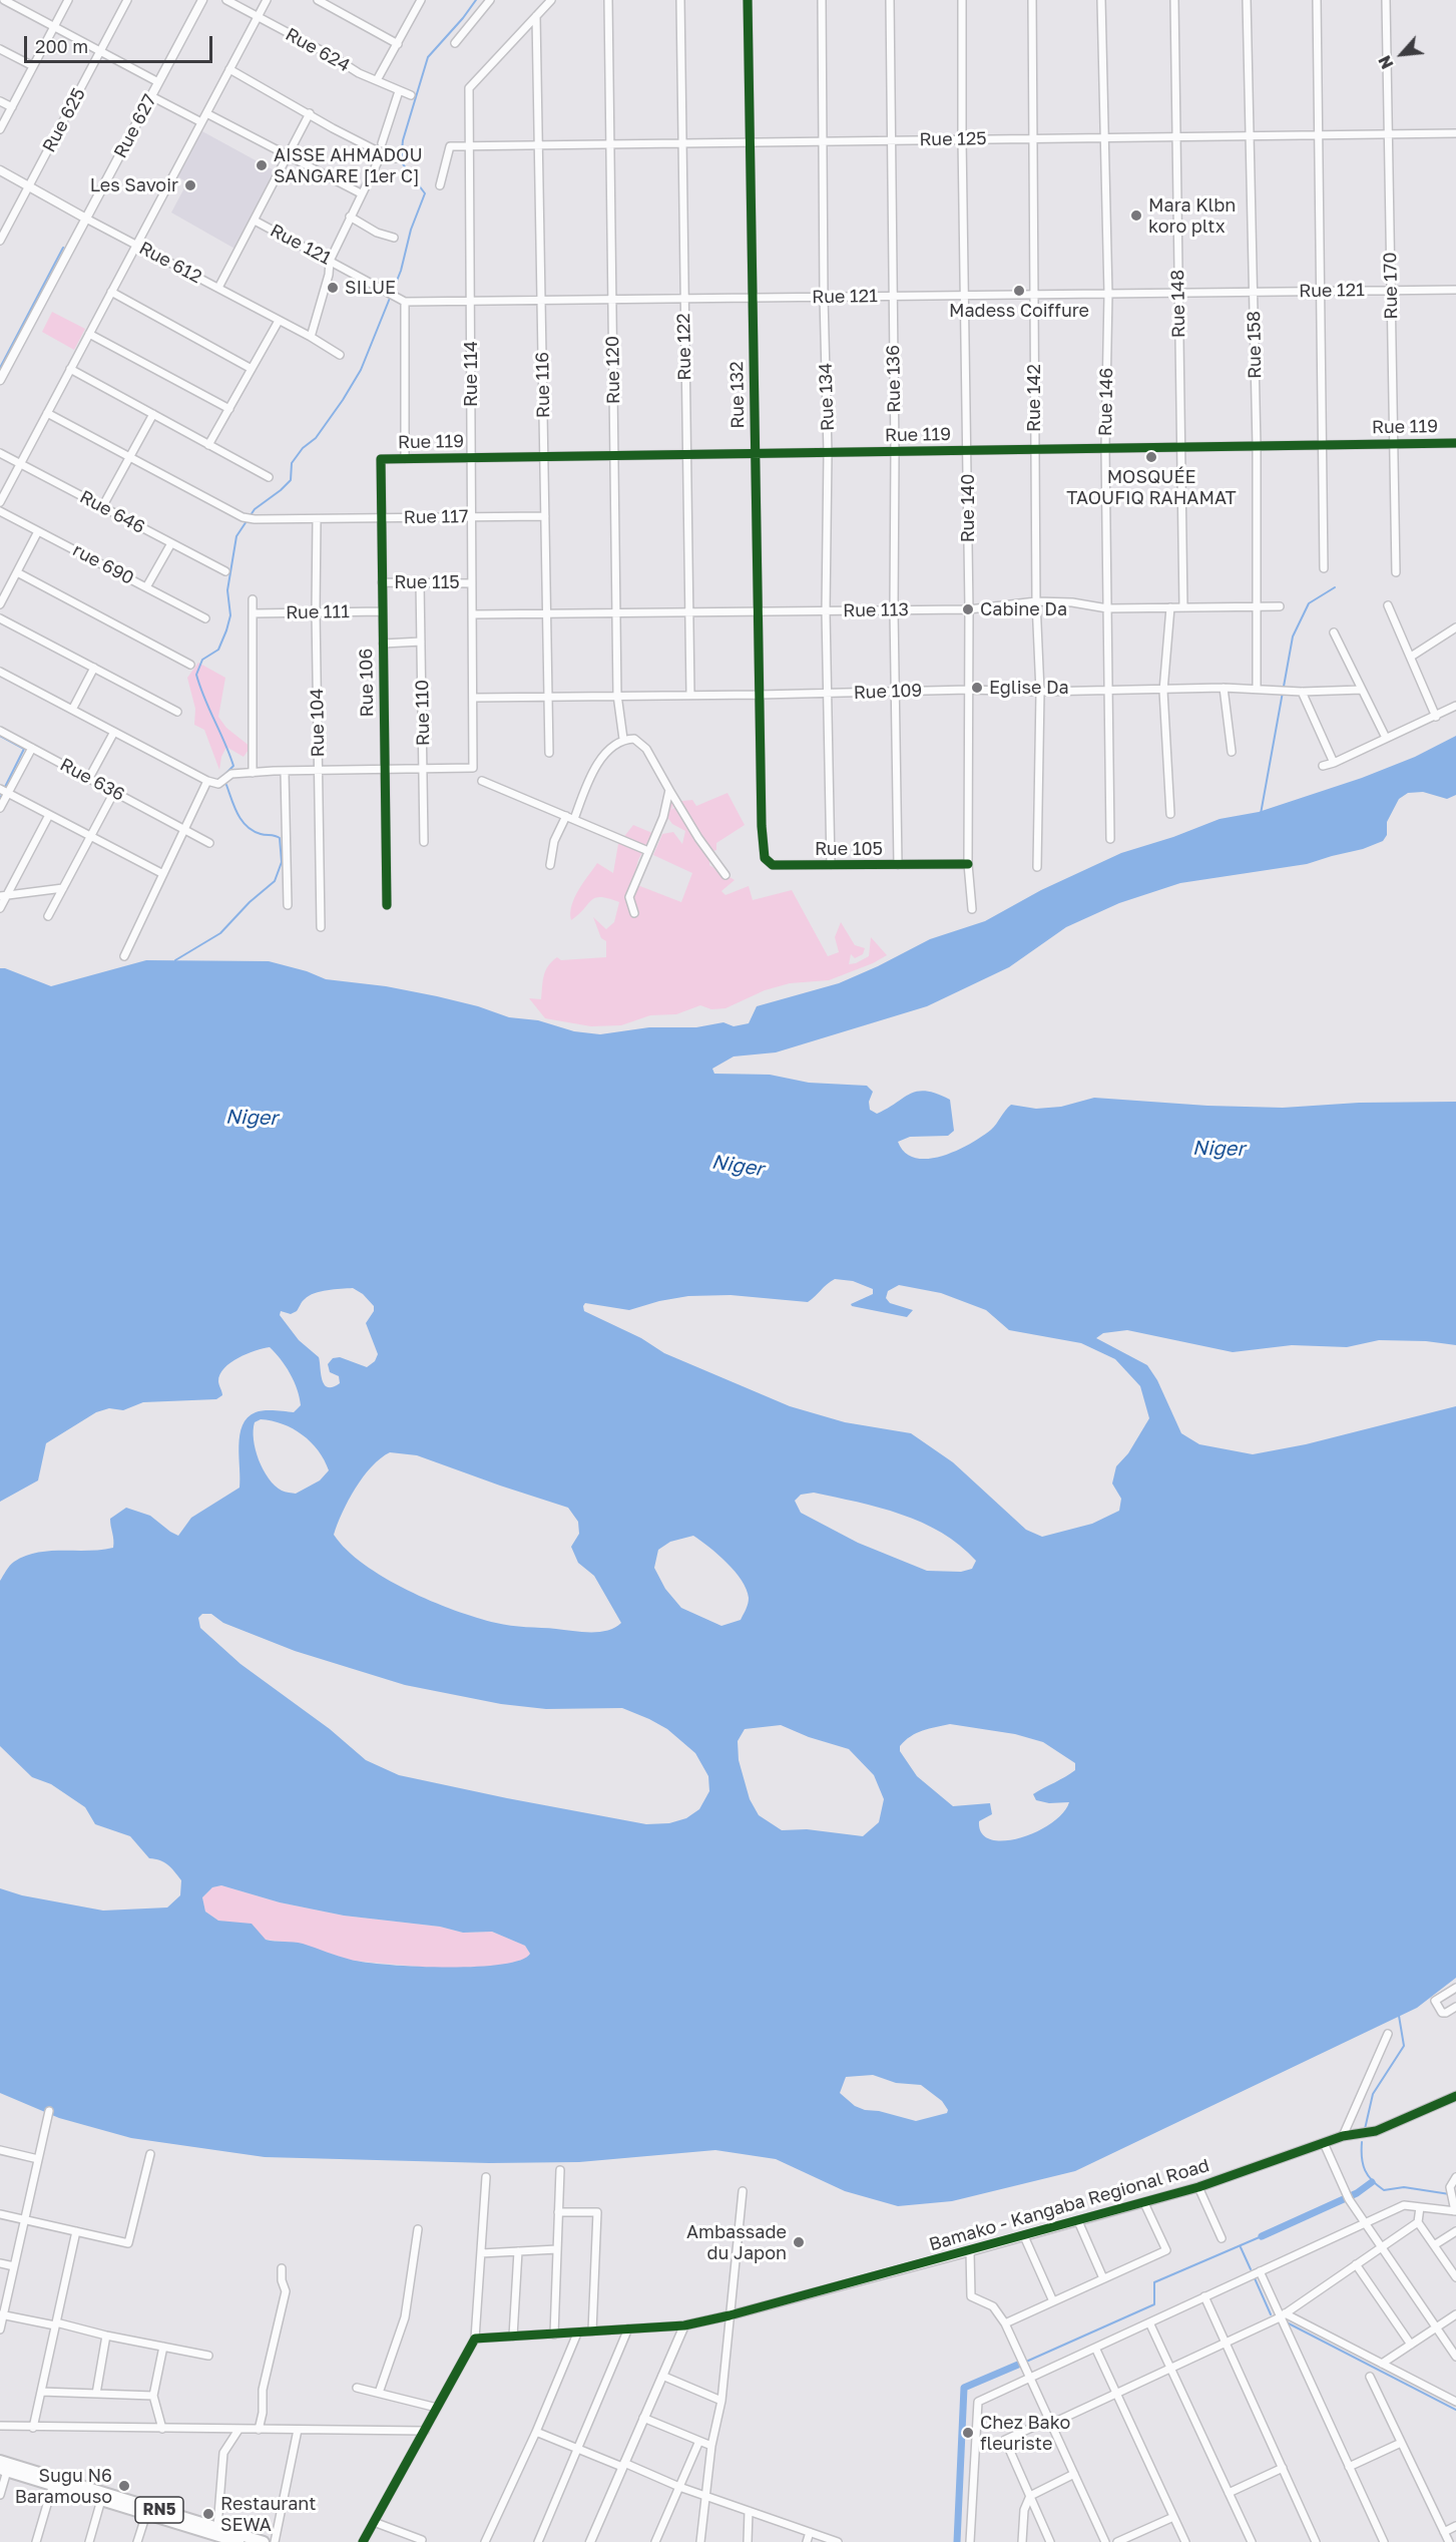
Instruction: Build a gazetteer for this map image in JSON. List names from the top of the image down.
{
  "streets": {
    "highway": ["RN5"],
    "street": [
      "Rue 624",
      "Rue 625",
      "Rue 627",
      "Rue 125",
      "Rue 121",
      "Rue 612",
      "Rue 170",
      "Rue 148",
      "Rue 158",
      "Rue 122",
      "Rue 120",
      "Rue 114",
      "Rue 136",
      "Rue 116",
      "Rue 132",
      "Rue 134",
      "Rue 142",
      "Rue 146",
      "Rue 119",
      "Rue 140",
      "Rue 646",
      "Rue 117",
      "rue 690",
      "Rue 115",
      "Rue 113",
      "Rue 111",
      "Rue 106",
      "Rue 109",
      "Rue 110",
      "Rue 104",
      "Rue 636",
      "Rue 105",
      "Bamako - Kangaba Regional Road"
    ]
  },
  "crossings": [
    ["Rue 625", "Rue 612"],
    ["Rue 627", "Rue 612"],
    ["Rue 125", "Rue 170"],
    ["Rue 125", "Rue 148"],
    ["Rue 125", "Rue 158"],
    ["Rue 125", "Rue 122"],
    ["Rue 125", "Rue 120"],
    ["Rue 125", "Rue 114"],
    ["Rue 125", "Rue 136"],
    ["Rue 125", "Rue 116"],
    ["Rue 125", "Rue 132"],
    ["Rue 125", "Rue 134"],
    ["Rue 125", "Rue 142"],
    ["Rue 125", "Rue 146"],
    ["Rue 125", "Rue 140"],
    ["Rue 121", "Rue 170"],
    ["Rue 121", "Rue 148"],
    ["Rue 121", "Rue 158"],
    ["Rue 121", "Rue 122"],
    ["Rue 121", "Rue 120"],
    ["Rue 121", "Rue 114"],
    ["Rue 121", "Rue 136"],
    ["Rue 121", "Rue 116"],
    ["Rue 121", "Rue 132"],
    ["Rue 121", "Rue 134"],
    ["Rue 121", "Rue 142"],
    ["Rue 121", "Rue 146"],
    ["Rue 121", "Rue 140"],
    ["Rue 170", "Rue 119"],
    ["Rue 148", "Rue 119"],
    ["Rue 148", "Rue 113"],
    ["Rue 158", "Rue 119"],
    ["Rue 158", "Rue 113"],
    ["Rue 158", "Rue 109"],
    ["Rue 122", "Rue 119"],
    ["Rue 122", "Rue 113"],
    ["Rue 122", "Rue 109"],
    ["Rue 120", "Rue 119"],
    ["Rue 120", "Rue 113"],
    ["Rue 120", "Rue 109"],
    ["Rue 114", "Rue 116"],
    ["Rue 114", "Rue 119"],
    ["Rue 114", "Rue 117"],
    ["Rue 114", "Rue 115"],
    ["Rue 114", "Rue 113"],
    ["Rue 114", "Rue 109"],
    ["Rue 114", "Rue 110"],
    ["Rue 136", "Rue 119"],
    ["Rue 136", "Rue 113"],
    ["Rue 136", "Rue 109"],
    ["Rue 136", "Rue 105"],
    ["Rue 116", "Rue 119"],
    ["Rue 116", "Rue 117"],
    ["Rue 116", "Rue 113"],
    ["Rue 116", "Rue 109"],
    ["Rue 132", "Rue 119"],
    ["Rue 132", "Rue 113"],
    ["Rue 132", "Rue 109"],
    ["Rue 132", "Rue 105"],
    ["Rue 134", "Rue 119"],
    ["Rue 134", "Rue 113"],
    ["Rue 134", "Rue 109"],
    ["Rue 134", "Rue 105"],
    ["Rue 142", "Rue 119"],
    ["Rue 142", "Rue 113"],
    ["Rue 142", "Rue 109"],
    ["Rue 146", "Rue 119"],
    ["Rue 146", "Rue 113"],
    ["Rue 146", "Rue 109"],
    ["Rue 119", "Rue 140"],
    ["Rue 119", "Rue 106"],
    ["Rue 140", "Rue 113"],
    ["Rue 140", "Rue 109"],
    ["Rue 140", "Rue 105"],
    ["Rue 117", "Rue 106"],
    ["Rue 117", "Rue 104"],
    ["Rue 115", "Rue 106"],
    ["Rue 115", "Rue 110"],
    ["Rue 111", "Rue 106"],
    ["Rue 111", "Rue 104"]
  ],
  "water": ["Niger"],
  "places": [
    "AISSE AHMADOU SANGARE [1er C]",
    "Les Savoir",
    "Mara Klbn koro pltx",
    "SILUE",
    "Madess Coiffure",
    "MOSQUÉE TAOUFIQ RAHAMAT",
    "Cabine Da",
    "Eglise Da",
    "Ambassade du Japon",
    "Chez Bako fleuriste",
    "Sugu N6 Baramouso",
    "Restaurant SEWA"
  ],
  "scale_bar": "200 m",
  "north": "bottom left"
}
